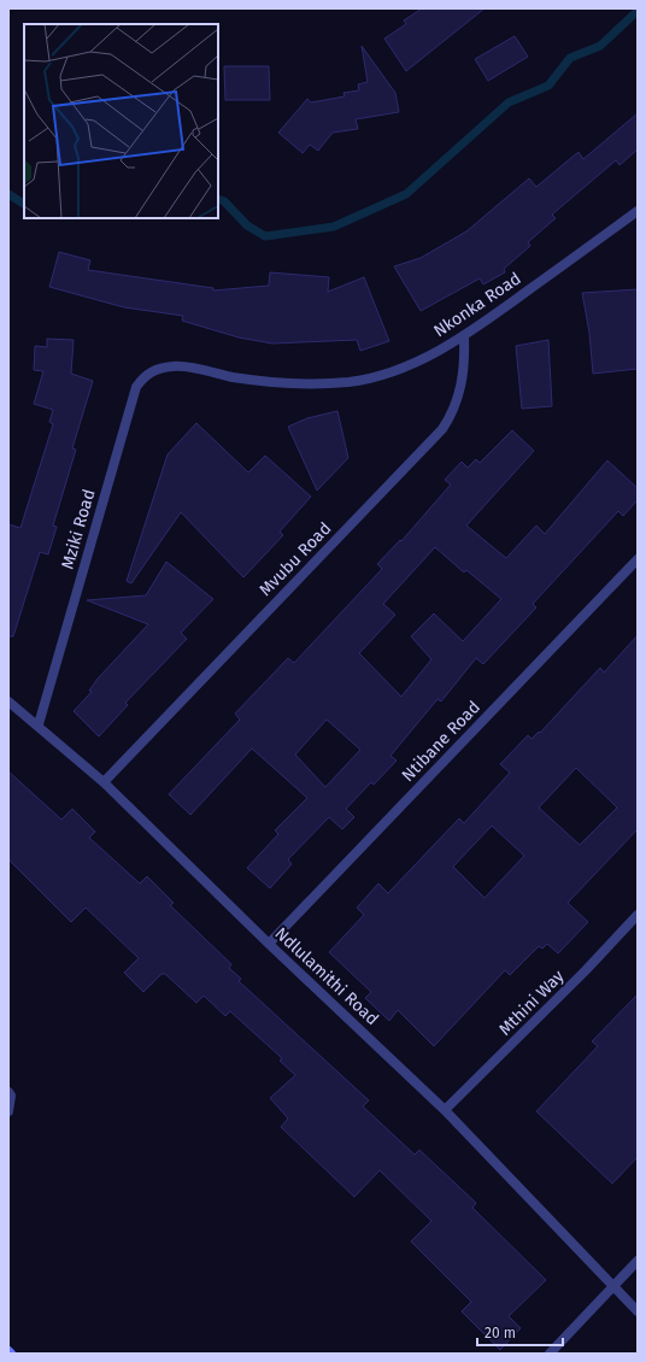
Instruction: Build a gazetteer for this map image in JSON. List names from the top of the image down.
{
  "streets": {
    "street": [
      "Nkonka Road",
      "Mziki Road",
      "Mvubu Road",
      "Ntibane Road",
      "Ndlulamithi Road",
      "Mthini Way"
    ]
  },
  "crossings": [
    ["Nkonka Road", "Mziki Road"],
    ["Nkonka Road", "Mvubu Road"],
    ["Mziki Road", "Ndlulamithi Road"],
    ["Mvubu Road", "Ndlulamithi Road"],
    ["Ntibane Road", "Ndlulamithi Road"],
    ["Ndlulamithi Road", "Mthini Way"]
  ],
  "scale_bar": "20 m"
}
